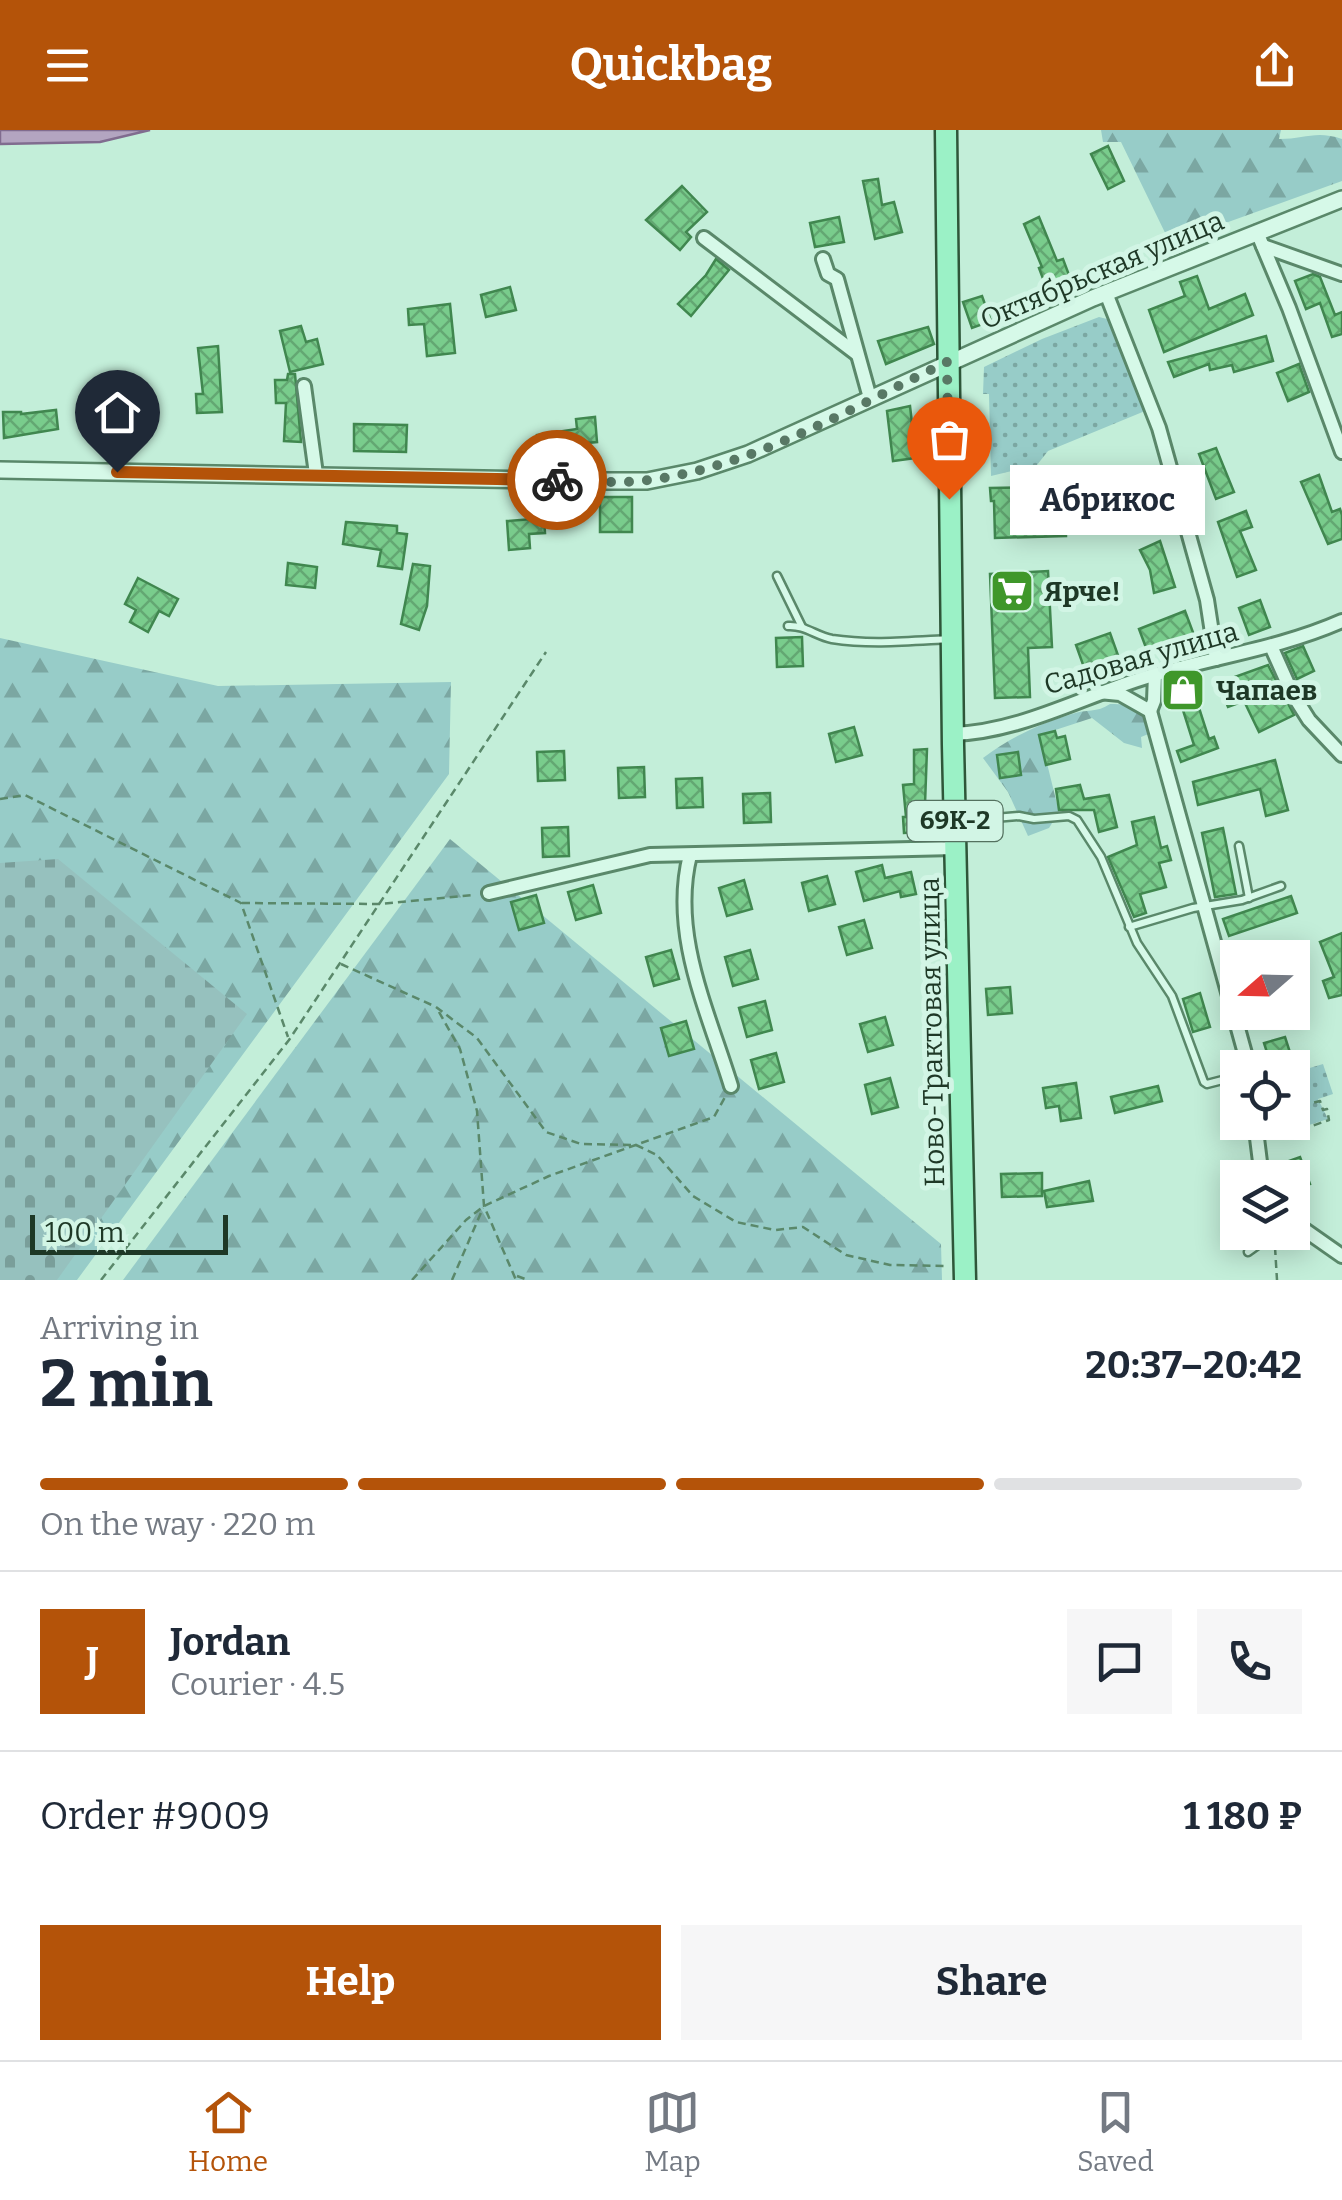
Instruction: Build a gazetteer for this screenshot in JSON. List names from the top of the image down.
{
  "streets": {
    "main road": ["69К-2", "Ново-Трактовая улица"],
    "street": ["Октябрьская улица", "Садовая улица"]
  },
  "crossings": [
    ["Октябрьская улица", "69К-2"],
    ["Октябрьская улица", "Ново-Трактовая улица"],
    ["Садовая улица", "Ново-Трактовая улица"],
    ["69К-2", "Ново-Трактовая улица"]
  ],
  "places": {
    "other": ["Абрикос"],
    "supermarket": ["Ярче!"],
    "shop": ["Чапаев"]
  },
  "scale_bar": "100 m",
  "north": "left",
  "page": {
    "header": "Quickbag",
    "bubble": "Абрикос",
    "scale": "100 m",
    "heading": ["2 min", "Arriving in", "20:37–20:42"],
    "panel": [
      "Jordan",
      "Courier · 4.5",
      "Order #9009",
      "1 180 ₽"
    ],
    "bar": "On the way · 220 m",
    "round": "J",
    "buttons": ["Help", "Share"],
    "tabs": ["Home", "Map", "Saved"]
  }
}
